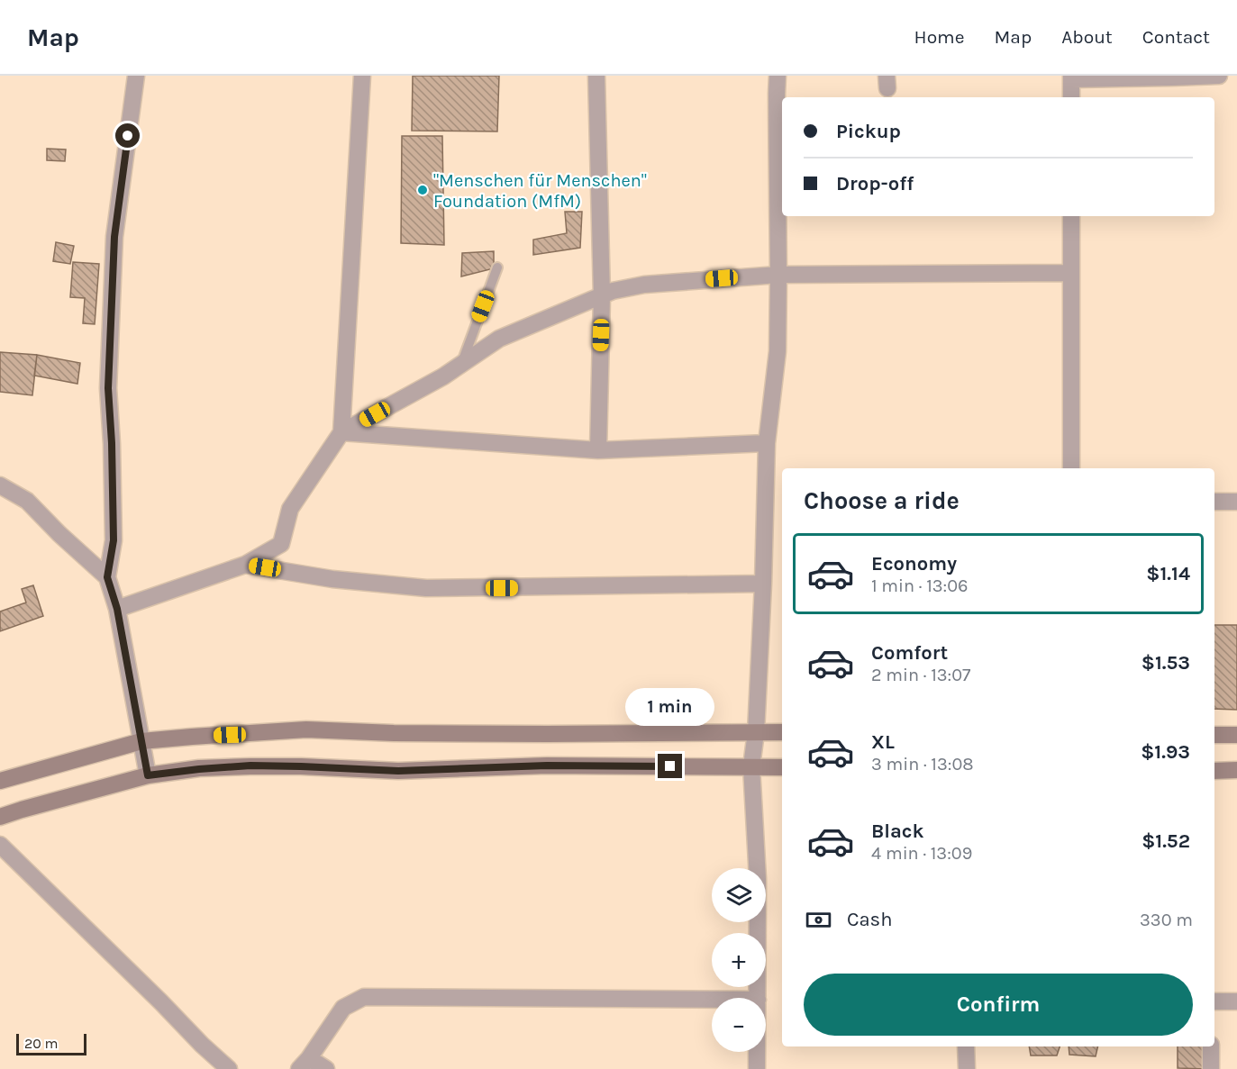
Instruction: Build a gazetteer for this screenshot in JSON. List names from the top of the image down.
{
  "places": ["\"Menschen für Menschen\" Foundation (MfM)"],
  "scale_bar": "20 m",
  "page": {
    "header": "Map",
    "nav": [
      "Home",
      "Map",
      "About",
      "Contact"
    ],
    "banner": ["Pickup", "Drop-off"],
    "heading": "Choose a ride",
    "list": [
      {
        "name": "Economy",
        "note": "1 min · 13:06",
        "value": "$1.14"
      },
      {
        "name": "Comfort",
        "note": "2 min · 13:07",
        "value": "$1.53"
      },
      {
        "name": "XL",
        "note": "3 min · 13:08",
        "value": "$1.93"
      },
      {
        "name": "Black",
        "note": "4 min · 13:09",
        "value": "$1.52"
      }
    ],
    "bubble": "1 min",
    "map_buttons": ["+", "−"],
    "pay": ["Cash", "330 m"],
    "buttons": "Confirm",
    "scale": "20 m"
  }
}
